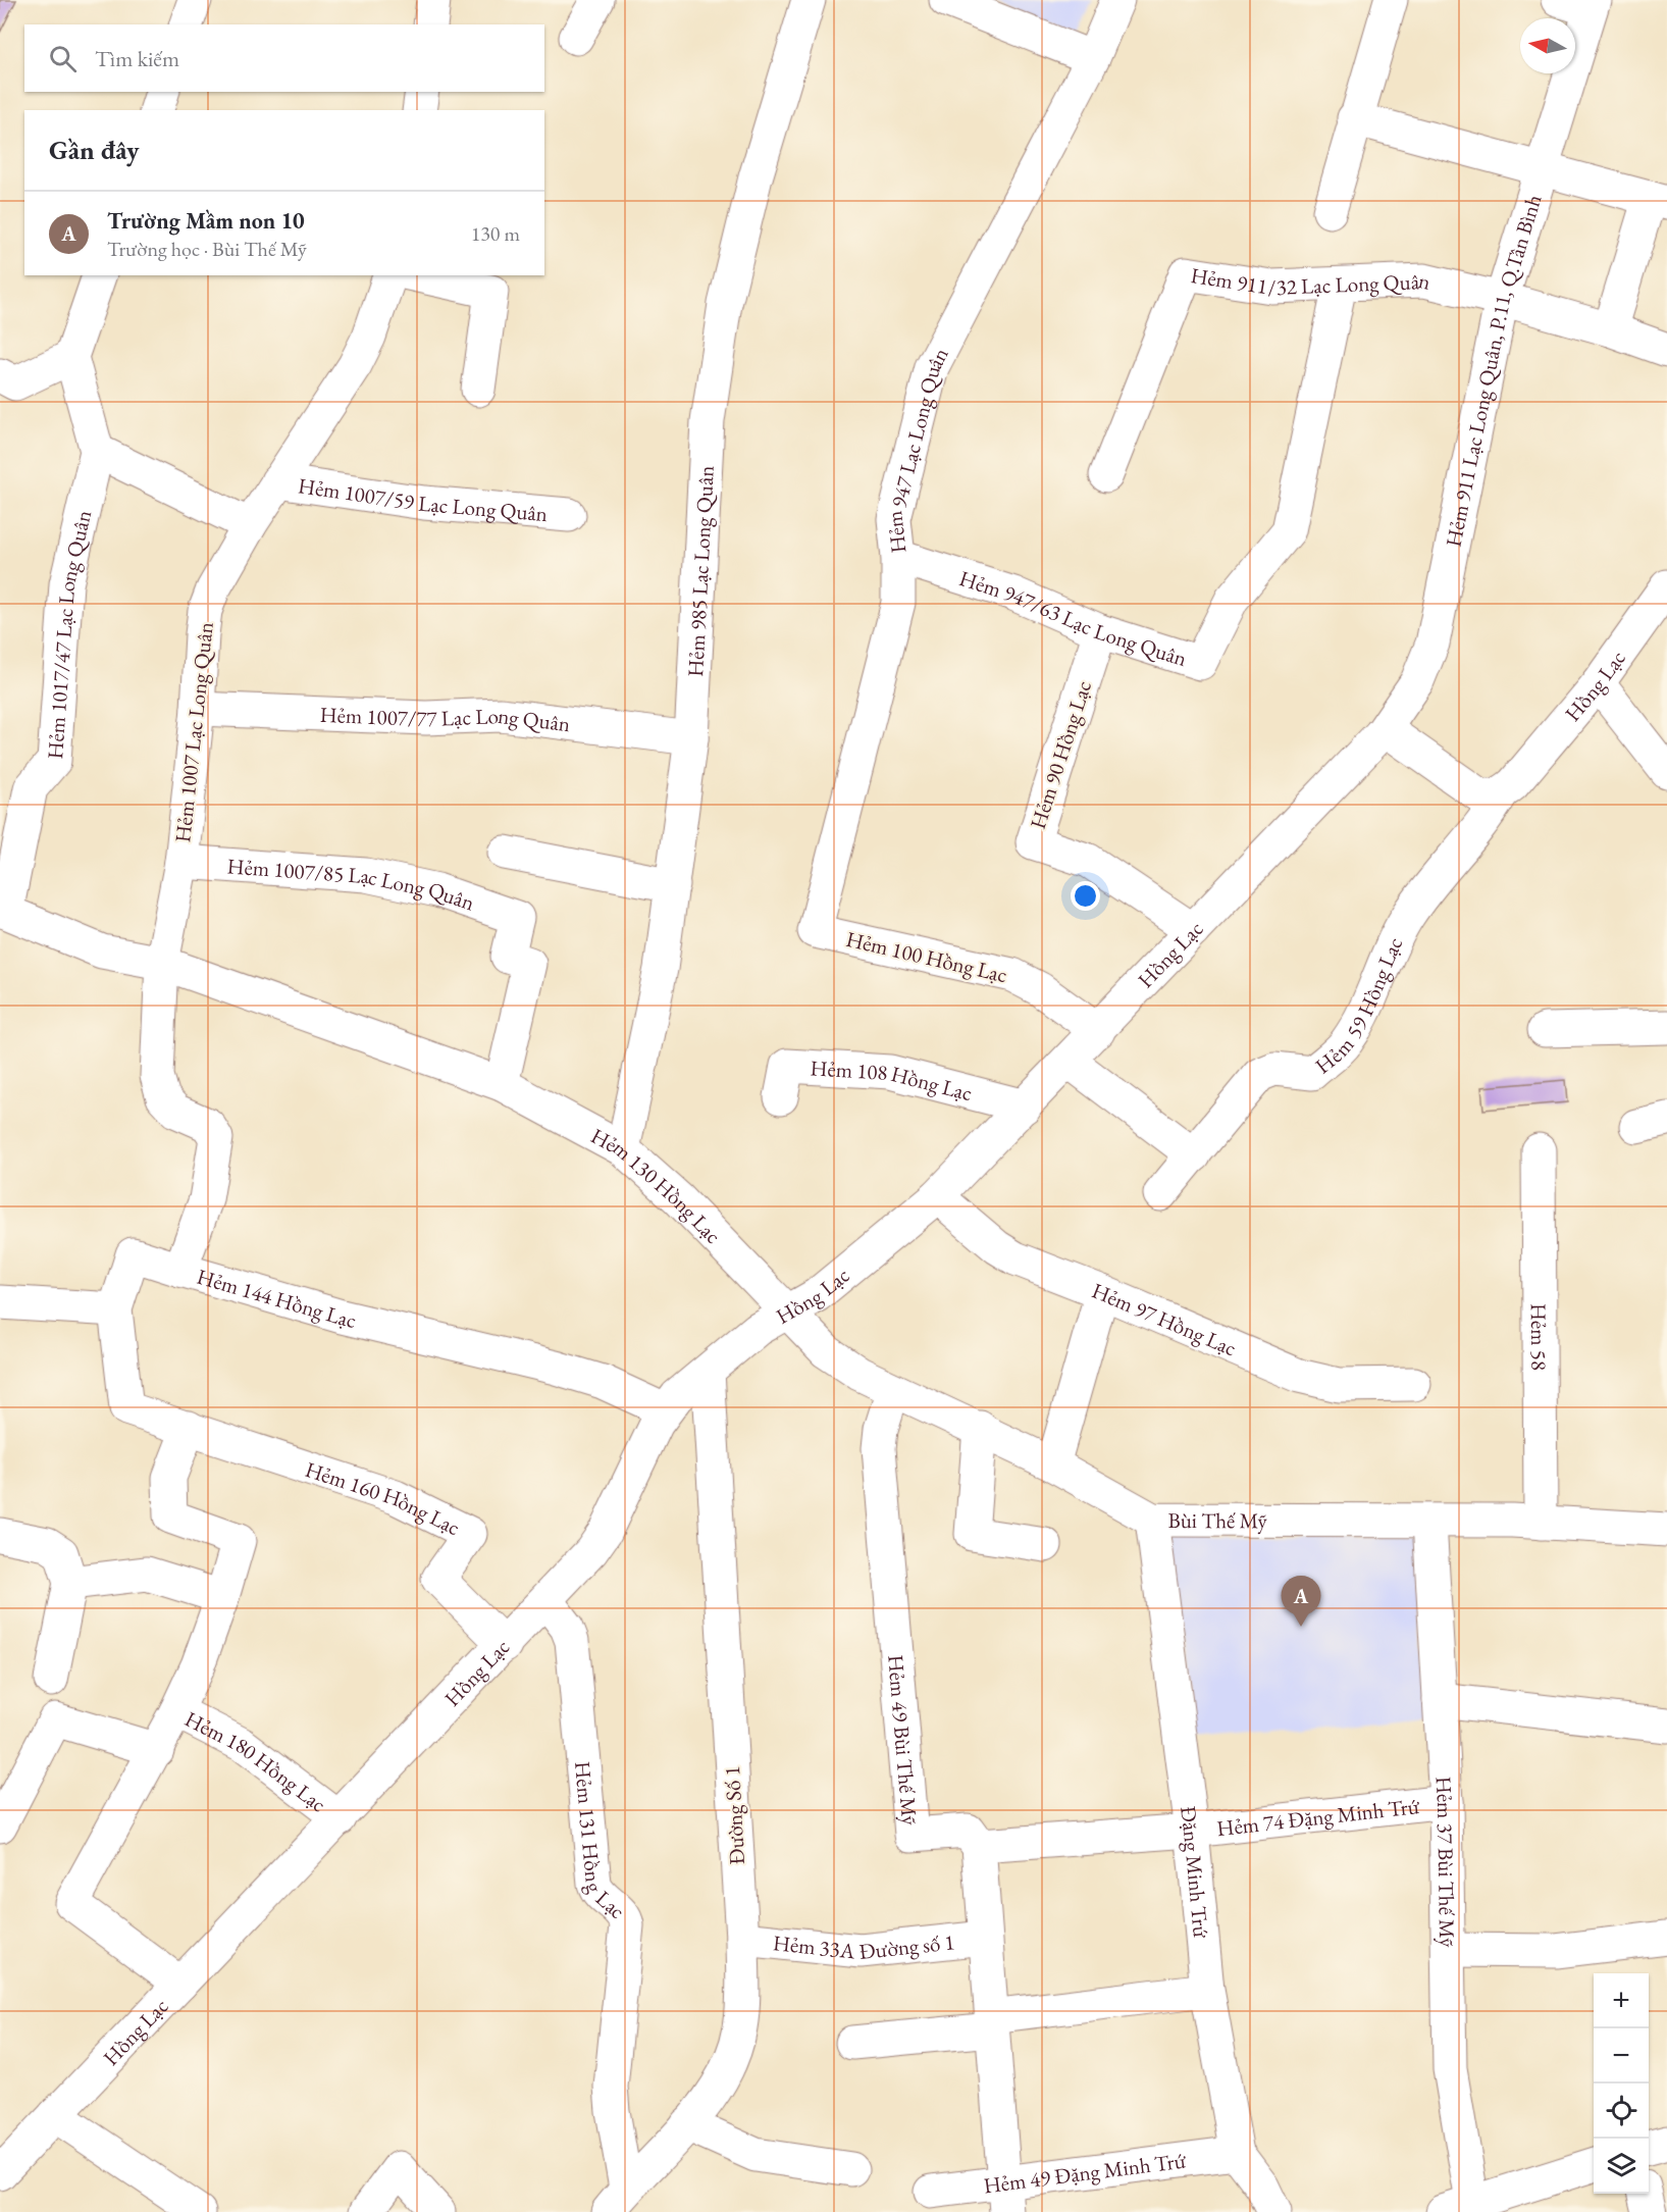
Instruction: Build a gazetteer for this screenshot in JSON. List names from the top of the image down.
{
  "streets": {
    "street": [
      "Hẻm 911/32 Lạc Long Quân",
      "Hẻm 911 Lạc Long Quân, P.11, Q.Tân Bình",
      "Hẻm 947 Lạc Long Quân",
      "Hẻm 1007/59 Lạc Long Quân",
      "Hẻm 985 Lạc Long Quân",
      "Hẻm 947/63 Lạc Long Quân",
      "Hẻm 1017/47 Lạc Long Quân",
      "Hồng Lạc",
      "Hẻm 1007/77 Lạc Long Quân",
      "Hẻm 1007 Lạc Long Quân",
      "Hẻm 90 Hồng Lạc",
      "Hẻm 1007/85 Lạc Long Quân",
      "Hẻm 100 Hồng Lạc",
      "Hẻm 59 Hồng Lạc",
      "Hẻm 108 Hồng Lạc",
      "Hẻm 130 Hồng Lạc",
      "Hẻm 144 Hồng Lạc",
      "Hẻm 97 Hồng Lạc",
      "Hẻm 58",
      "Hẻm 160 Hồng Lạc",
      "Bùi Thế Mỹ",
      "Hẻm 49 Bùi Thế Mỹ",
      "Hẻm 180 Hồng Lạc",
      "Đường Số 1",
      "Hẻm 74 Đặng Minh Trứ",
      "Hẻm 131 Hồng Lạc",
      "Hẻm 37 Bùi Thế Mỹ",
      "Đặng Minh Trứ",
      "Hẻm 33A Đường số 1",
      "Hẻm 49 Đặng Minh Trứ"
    ]
  },
  "crossings": [
    ["Hẻm 911/32 Lạc Long Quân", "Hẻm 911 Lạc Long Quân, P.11, Q.Tân Bình"],
    ["Hẻm 911/32 Lạc Long Quân", "Hẻm 947/63 Lạc Long Quân"],
    ["Hẻm 911 Lạc Long Quân, P.11, Q.Tân Bình", "Hồng Lạc"],
    ["Hẻm 947 Lạc Long Quân", "Hẻm 947/63 Lạc Long Quân"],
    ["Hẻm 947 Lạc Long Quân", "Hẻm 100 Hồng Lạc"],
    ["Hẻm 1007/59 Lạc Long Quân", "Hẻm 1007 Lạc Long Quân"],
    ["Hẻm 985 Lạc Long Quân", "Hẻm 1007/77 Lạc Long Quân"],
    ["Hẻm 985 Lạc Long Quân", "Hẻm 130 Hồng Lạc"],
    ["Hẻm 947/63 Lạc Long Quân", "Hẻm 90 Hồng Lạc"],
    ["Hồng Lạc", "Hẻm 90 Hồng Lạc"],
    ["Hồng Lạc", "Hẻm 100 Hồng Lạc"],
    ["Hồng Lạc", "Hẻm 59 Hồng Lạc"],
    ["Hồng Lạc", "Hẻm 108 Hồng Lạc"],
    ["Hồng Lạc", "Hẻm 130 Hồng Lạc"],
    ["Hồng Lạc", "Hẻm 144 Hồng Lạc"],
    ["Hồng Lạc", "Hẻm 97 Hồng Lạc"],
    ["Hồng Lạc", "Hẻm 160 Hồng Lạc"],
    ["Hồng Lạc", "Bùi Thế Mỹ"],
    ["Hồng Lạc", "Hẻm 180 Hồng Lạc"],
    ["Hồng Lạc", "Đường Số 1"],
    ["Hồng Lạc", "Hẻm 131 Hồng Lạc"],
    ["Hẻm 1007/77 Lạc Long Quân", "Hẻm 1007 Lạc Long Quân"],
    ["Hẻm 1007 Lạc Long Quân", "Hẻm 1007/85 Lạc Long Quân"],
    ["Hẻm 1007 Lạc Long Quân", "Hẻm 130 Hồng Lạc"],
    ["Hẻm 1007 Lạc Long Quân", "Hẻm 144 Hồng Lạc"],
    ["Hẻm 1007/85 Lạc Long Quân", "Hẻm 130 Hồng Lạc"],
    ["Hẻm 130 Hồng Lạc", "Hẻm 144 Hồng Lạc"],
    ["Hẻm 130 Hồng Lạc", "Bùi Thế Mỹ"],
    ["Hẻm 144 Hồng Lạc", "Hẻm 160 Hồng Lạc"],
    ["Hẻm 58", "Bùi Thế Mỹ"],
    ["Bùi Thế Mỹ", "Hẻm 49 Bùi Thế Mỹ"],
    ["Bùi Thế Mỹ", "Hẻm 37 Bùi Thế Mỹ"],
    ["Bùi Thế Mỹ", "Đặng Minh Trứ"],
    ["Hẻm 49 Bùi Thế Mỹ", "Hẻm 74 Đặng Minh Trứ"],
    ["Đường Số 1", "Hẻm 131 Hồng Lạc"],
    ["Đường Số 1", "Hẻm 33A Đường số 1"],
    ["Hẻm 74 Đặng Minh Trứ", "Hẻm 37 Bùi Thế Mỹ"],
    ["Hẻm 74 Đặng Minh Trứ", "Đặng Minh Trứ"],
    ["Đặng Minh Trứ", "Hẻm 49 Đặng Minh Trứ"]
  ],
  "north": "left",
  "page": {
    "search": "Tìm kiếm",
    "heading": "Gần đây",
    "list": [
      {
        "mark": "A",
        "name": "Trường Mầm non 10",
        "note": "Trường học · Bùi Thế Mỹ",
        "value": "130 m"
      }
    ],
    "pins": "A",
    "map_buttons": ["+", "−"]
  }
}
